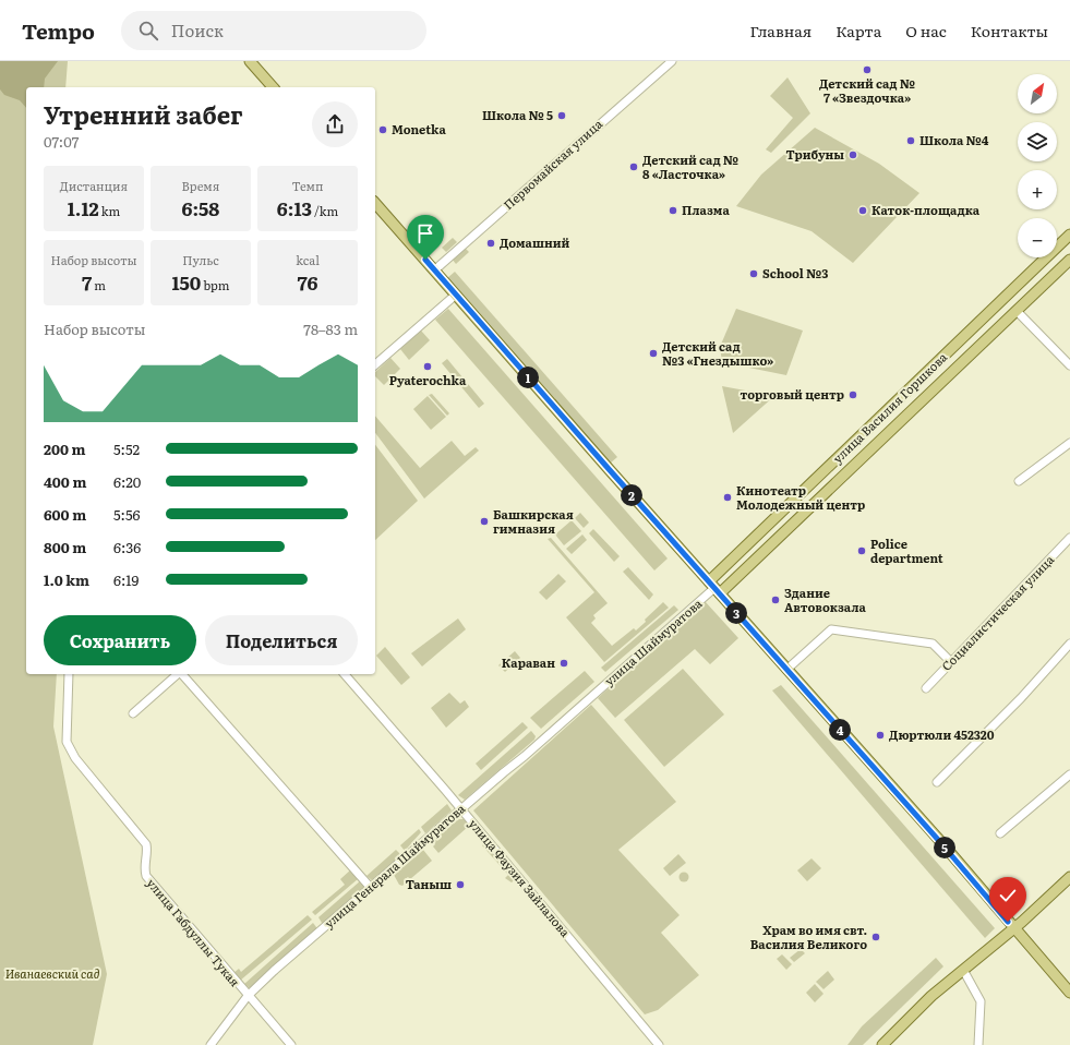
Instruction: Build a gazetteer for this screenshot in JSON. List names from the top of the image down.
{
  "streets": {
    "main road": ["улица Василия Горшкова"],
    "street": [
      "Первомайская улица",
      "Социалистическая улица",
      "улица Шаймуратова",
      "улица Генерала Шаймуратова",
      "улица Фаузия Зайлалова",
      "улица Габдуллы Тукая"
    ]
  },
  "crossings": [
    ["улица Василия Горшкова", "улица Шаймуратова"],
    ["улица Шаймуратова", "улица Генерала Шаймуратова"],
    ["улица Генерала Шаймуратова", "улица Фаузия Зайлалова"],
    ["улица Генерала Шаймуратова", "улица Габдуллы Тукая"]
  ],
  "parks": ["Иванаевский сад"],
  "places": [
    "Детский сад № 7 «Звездочка»",
    "Школа № 5",
    "Monetka",
    "Школа №4",
    "Трибуны",
    "Детский сад № 8 «Ласточка»",
    "Плазма",
    "Каток-площадка",
    "Домашний",
    "School №3",
    "Детский сад №3 «Гнездышко»",
    "Pyaterochka",
    "торговый центр",
    "Кинотеатр Молодежный центр",
    "Башкирская гимназия",
    "Police department",
    "Здание Автовокзала",
    "Караван",
    "Дюртюли 452320",
    "Таныш",
    "Храм во имя свт. Василия Великого"
  ],
  "north": "top right",
  "page": {
    "header": "Tempo",
    "search": "Поиск",
    "nav": [
      "Главная",
      "Карта",
      "О нас",
      "Контакты"
    ],
    "map_buttons": ["+", "−"],
    "heading": ["Утренний забег", "07:07"],
    "stats": [
      ["Дистанция", "1.12 km"],
      ["Время", "6:58"],
      ["Темп", "6:13 /km"],
      ["Набор высоты", "7 m"],
      ["Пульс", "150 bpm"],
      ["kcal", "76"]
    ],
    "chart": ["Набор высоты", "78–83 m"],
    "pins": [
      "1",
      "2",
      "3",
      "4",
      "5"
    ],
    "list": [
      {
        "name": "200 m",
        "note": "5:52"
      },
      {
        "name": "400 m",
        "note": "6:20"
      },
      {
        "name": "600 m",
        "note": "5:56"
      },
      {
        "name": "800 m",
        "note": "6:36"
      },
      {
        "name": "1.0 km",
        "note": "6:19"
      }
    ],
    "buttons": ["Сохранить", "Поделиться"]
  }
}
